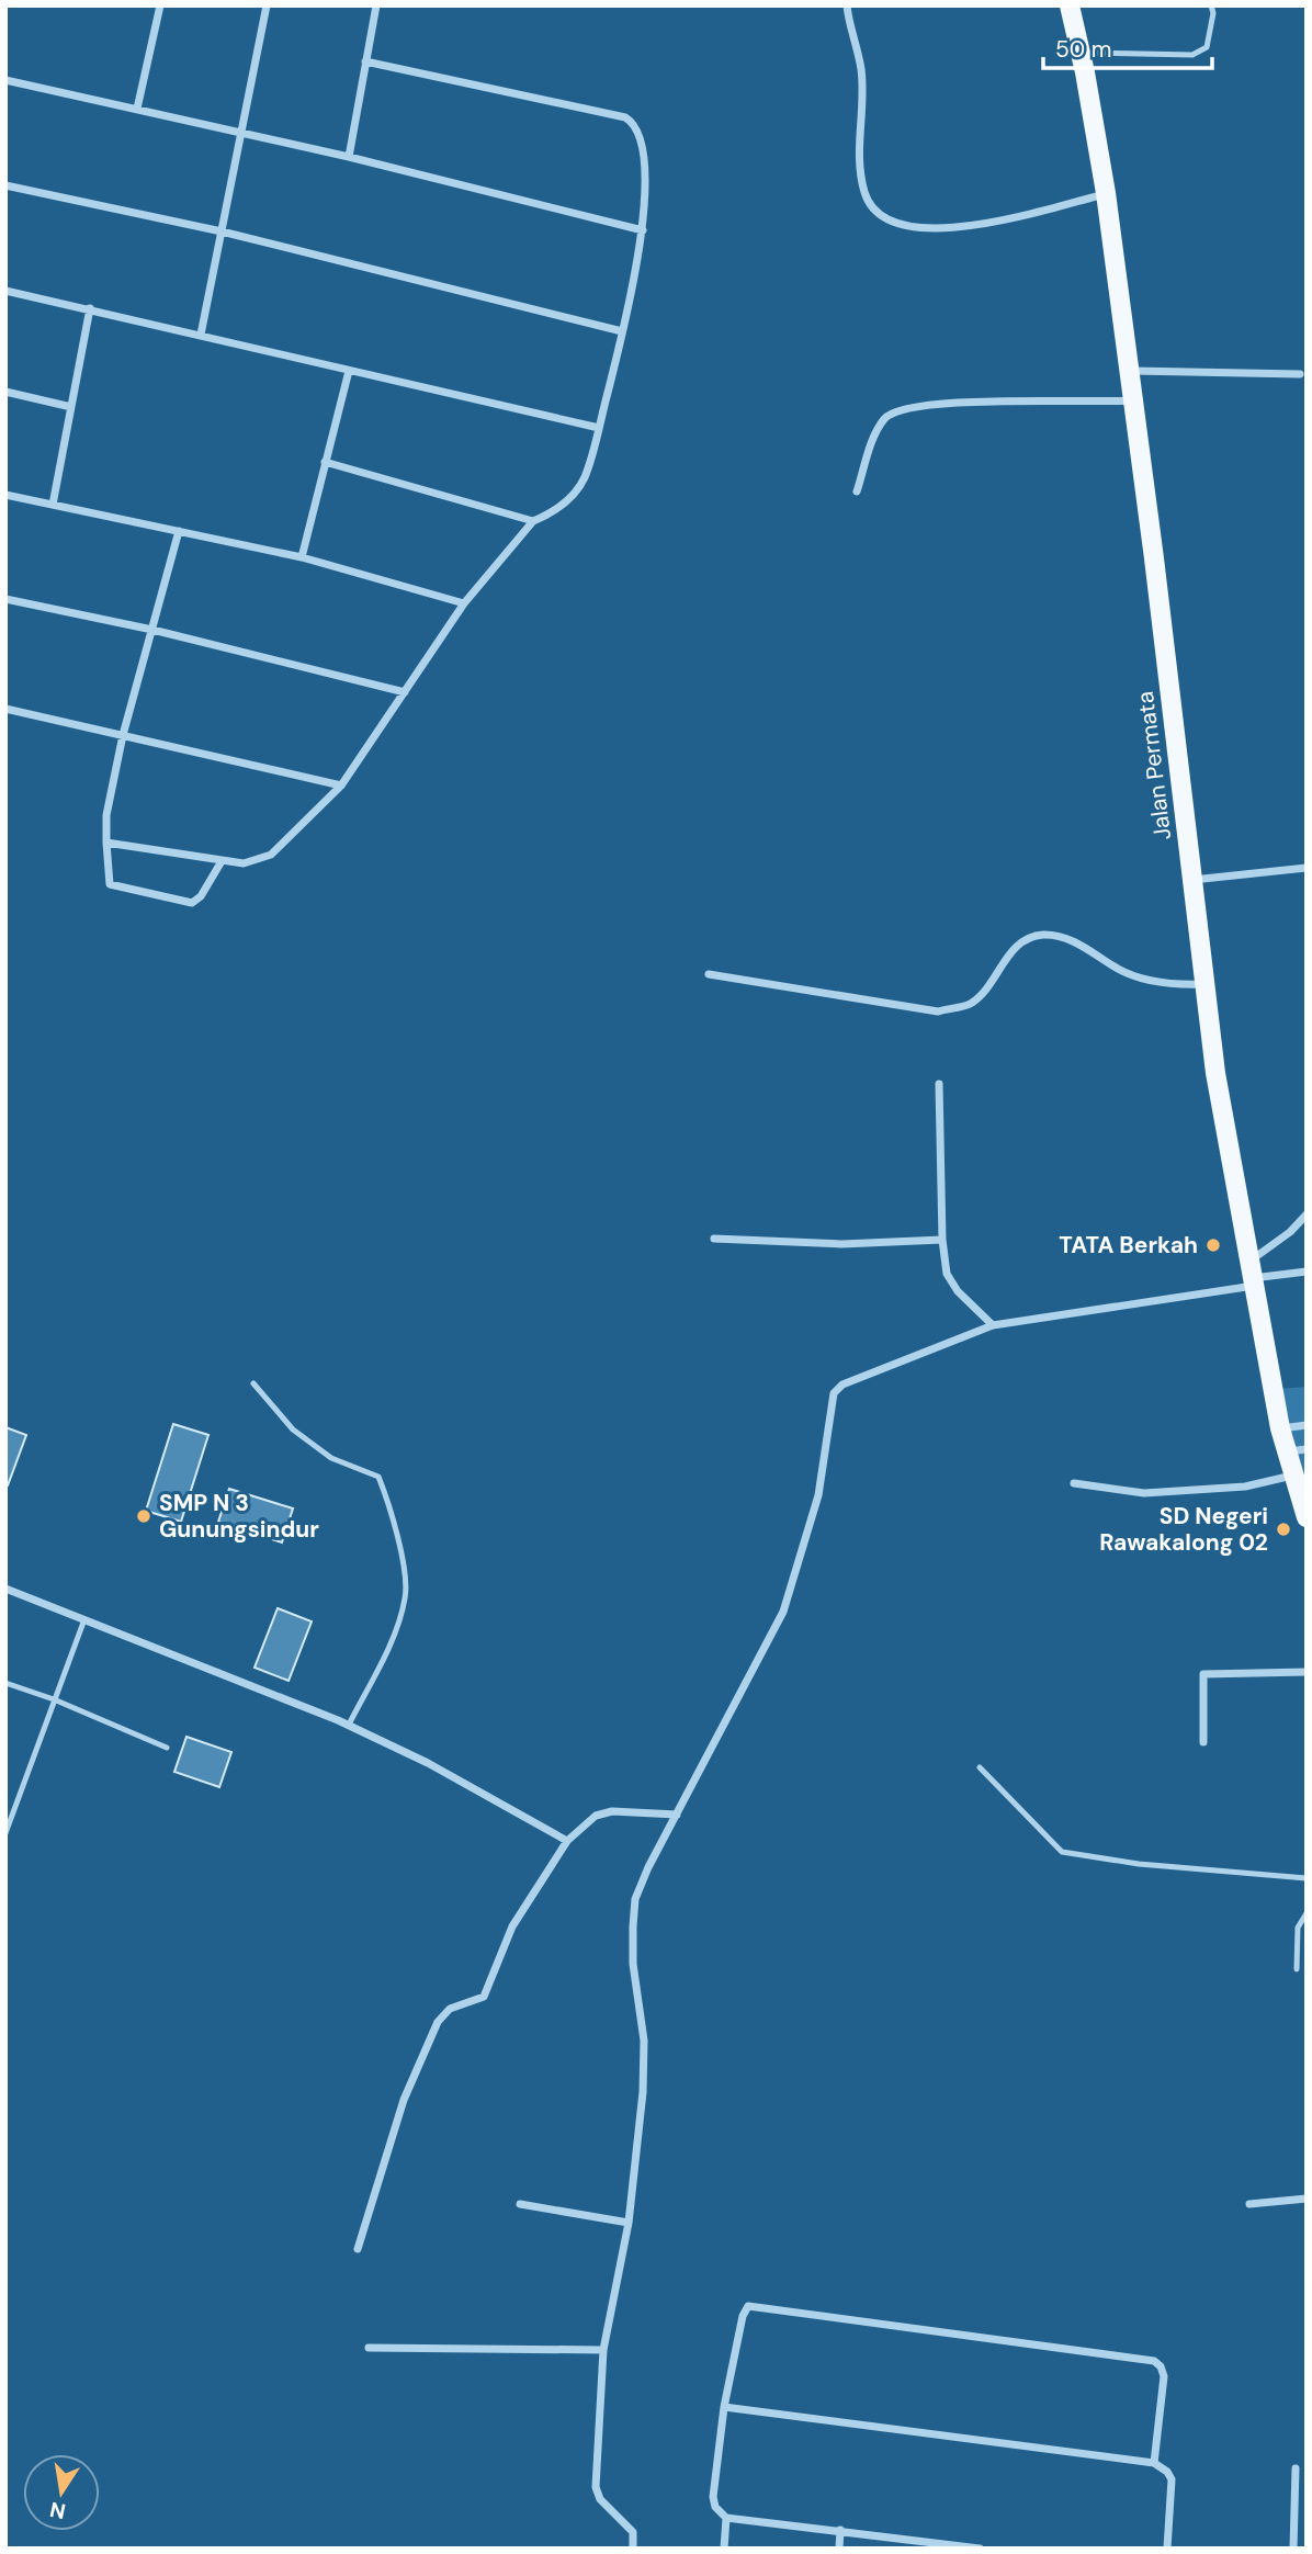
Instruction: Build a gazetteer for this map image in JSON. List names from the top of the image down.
{
  "streets": {
    "main road": ["Jalan Permata"]
  },
  "places": ["TATA Berkah", "SMP N 3 Gunungsindur", "SD Negeri Rawakalong 02"],
  "scale_bar": "50 m",
  "north": "bottom"
}
